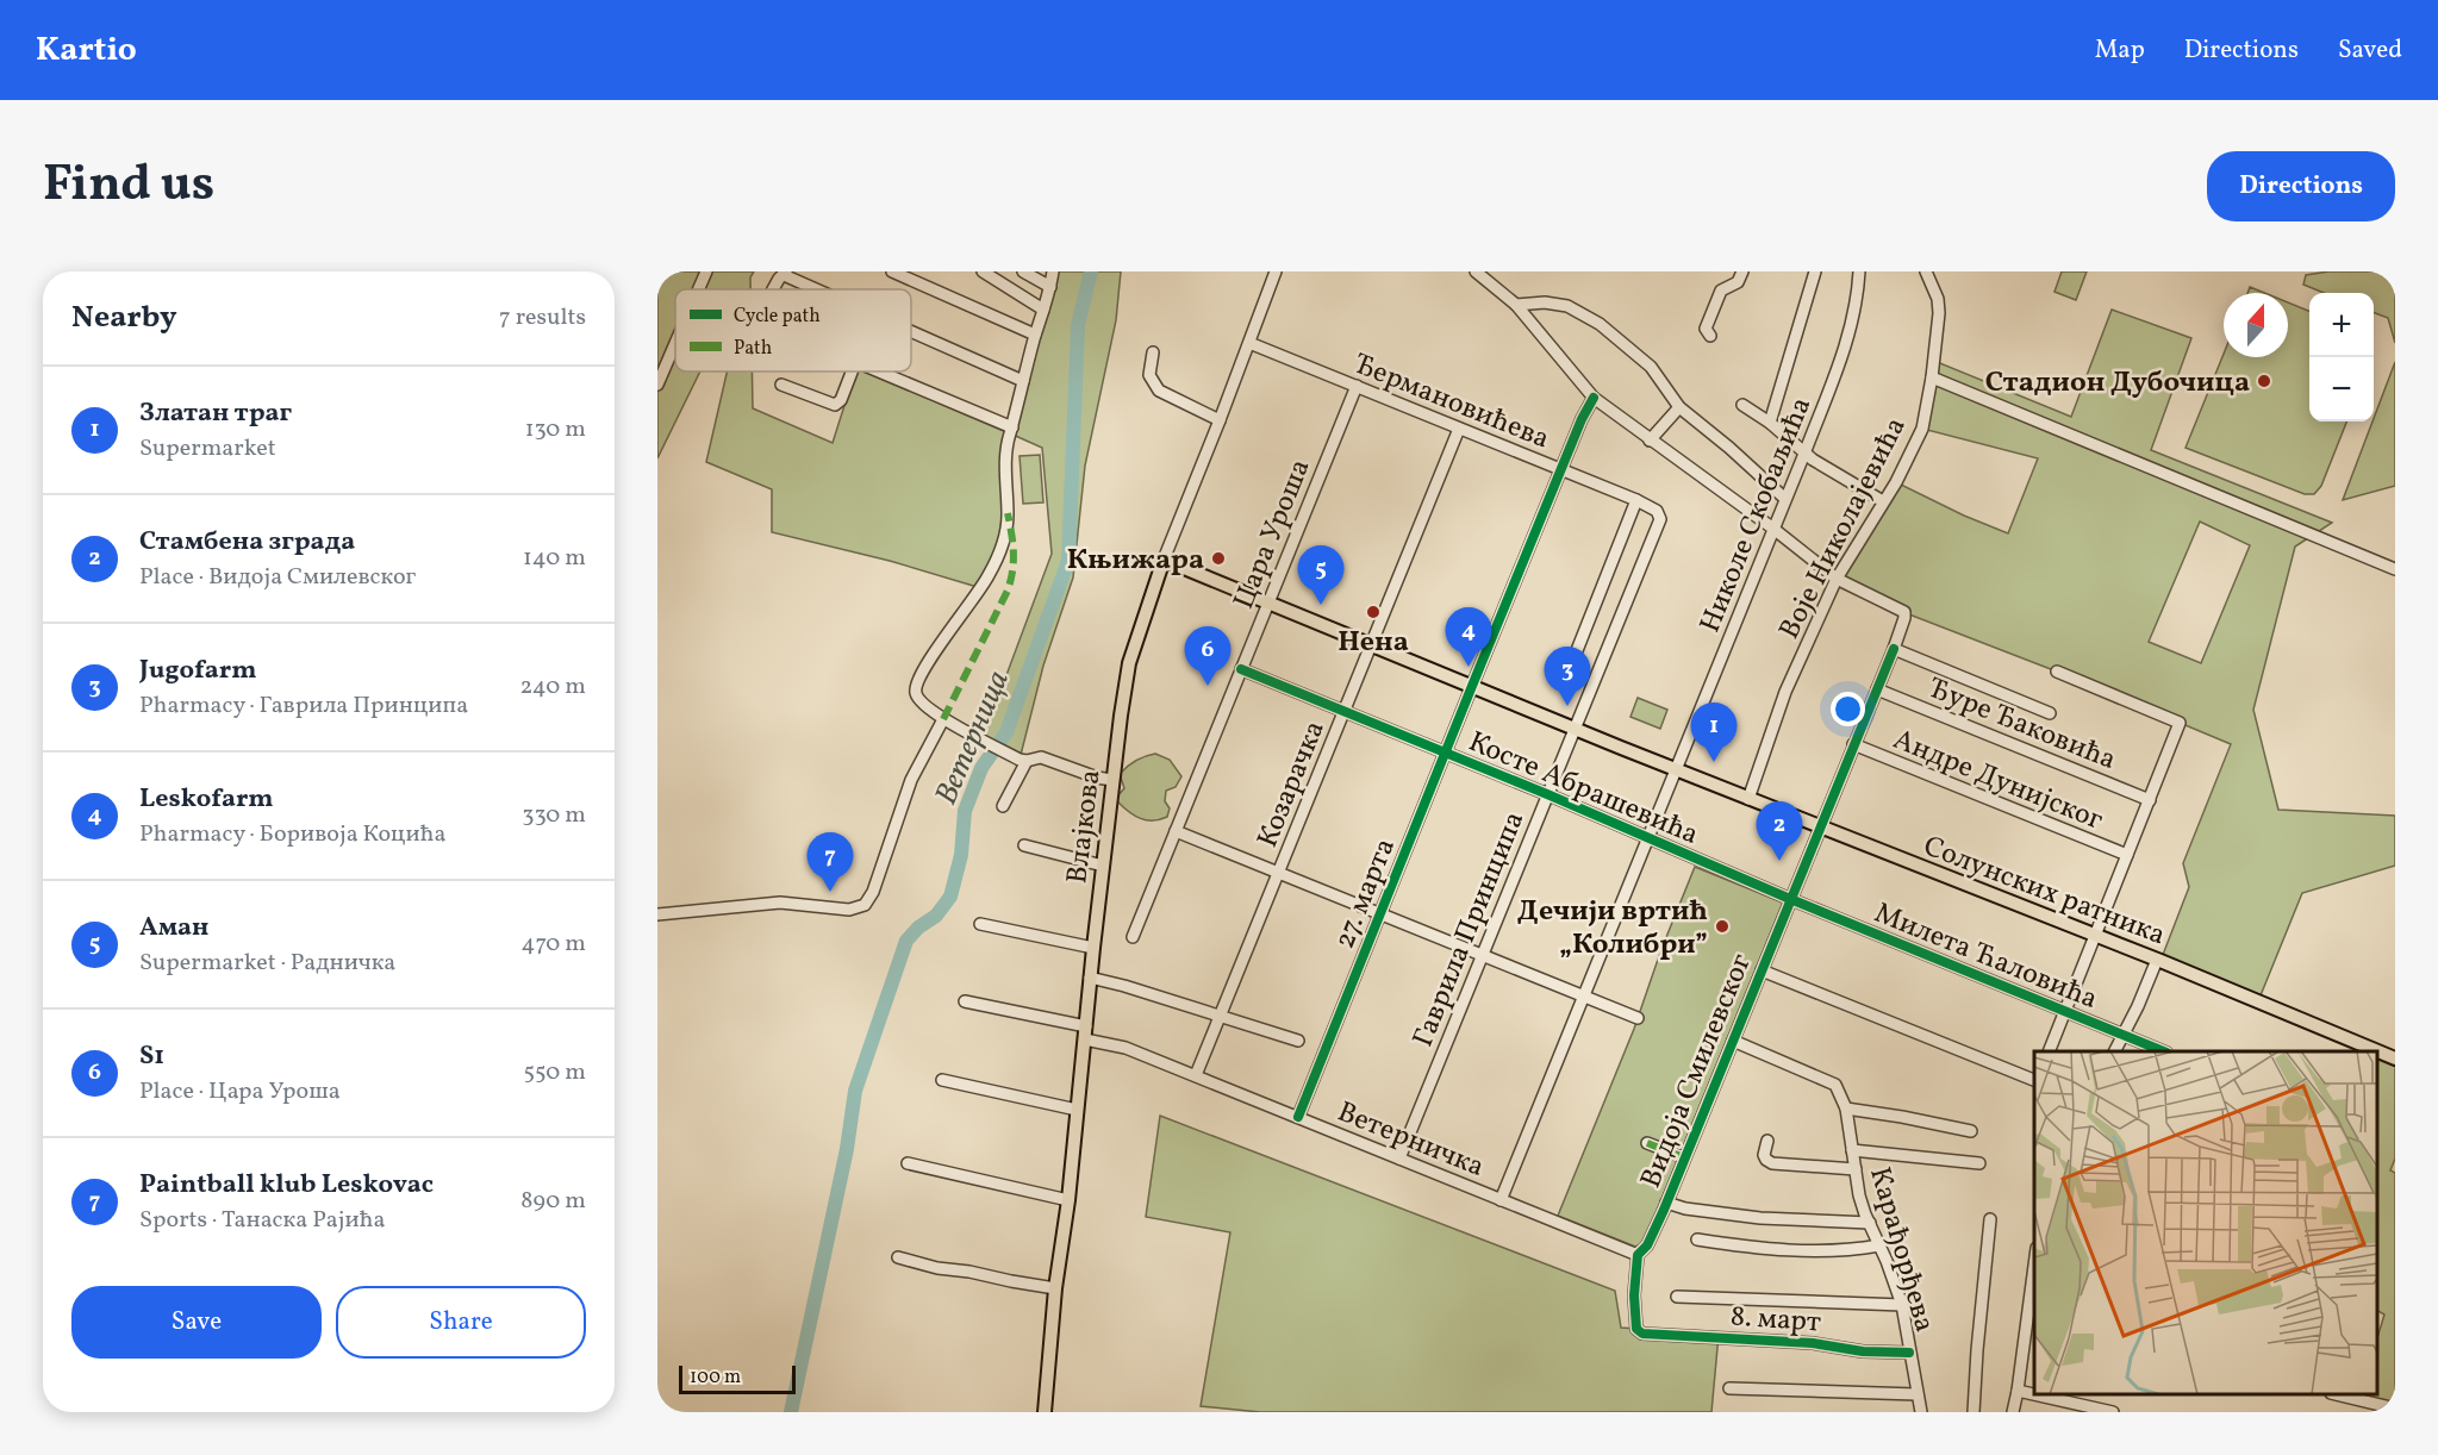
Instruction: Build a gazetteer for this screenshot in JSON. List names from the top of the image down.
{
  "streets": {
    "main road": ["Влајкова", "Солунских ратника"],
    "street": [
      "Ђермановићева",
      "Николе Скобаљића",
      "Воје Николајевића",
      "Цара Уроша",
      "Ђуре Ђаковића",
      "Андре Дунијског",
      "Козарачка",
      "Косте Абрашевића",
      "27. марта",
      "Гаврила Принципа",
      "Милета Ћаловића",
      "Видоја Смилевског",
      "Ветерничка",
      "Карађорђева",
      "8. март"
    ]
  },
  "crossings": [
    ["Ђермановићева", "Цара Уроша"],
    ["Ђермановићева", "Козарачка"],
    ["Ђермановићева", "Влајкова"],
    ["Ђермановићева", "27. марта"],
    ["Ђермановићева", "Гаврила Принципа"],
    ["Николе Скобаљића", "Косте Абрашевића"],
    ["Николе Скобаљића", "Солунских ратника"],
    ["Николе Скобаљића", "Ветерничка"],
    ["Воје Николајевића", "Солунских ратника"],
    ["Цара Уроша", "Косте Абрашевића"],
    ["Цара Уроша", "Солунских ратника"],
    ["Козарачка", "Косте Абрашевића"],
    ["Козарачка", "Солунских ратника"],
    ["Козарачка", "Ветерничка"],
    ["Косте Абрашевића", "27. марта"],
    ["Косте Абрашевића", "Гаврила Принципа"],
    ["Косте Абрашевића", "Милета Ћаловића"],
    ["Косте Абрашевића", "Видоја Смилевског"],
    ["Влајкова", "Солунских ратника"],
    ["Влајкова", "Ветерничка"],
    ["Солунских ратника", "27. марта"],
    ["Солунских ратника", "Гаврила Принципа"],
    ["Солунских ратника", "Видоја Смилевског"],
    ["27. марта", "Ветерничка"],
    ["Гаврила Принципа", "Ветерничка"],
    ["Милета Ћаловића", "Видоја Смилевског"],
    ["Видоја Смилевског", "Ветерничка"],
    ["Видоја Смилевског", "Карађорђева"],
    ["Видоја Смилевског", "8. март"],
    ["Карађорђева", "8. март"]
  ],
  "water": ["Ветерница"],
  "places": [
    "Стадион Дубочица",
    "Књижара",
    "Нена",
    "Дечији вртић „Колибри”"
  ],
  "legend": ["Cycle path", "Path"],
  "scale_bar": "100 m",
  "north": "top",
  "page": {
    "header": "Kartio",
    "nav": ["Map", "Directions", "Saved"],
    "title": "Find us",
    "buttons": [
      "Directions",
      ["Save", "Share"]
    ],
    "heading": ["Nearby", "7 results"],
    "map_buttons": ["+", "−"],
    "list": [
      {
        "mark": "1",
        "name": "Златан траг",
        "note": "Supermarket",
        "value": "130 m"
      },
      {
        "mark": "2",
        "name": "Стамбена зграда",
        "note": "Place · Видоја Смилевског",
        "value": "140 m"
      },
      {
        "mark": "3",
        "name": "Jugofarm",
        "note": "Pharmacy · Гаврила Принципа",
        "value": "240 m"
      },
      {
        "mark": "4",
        "name": "Leskofarm",
        "note": "Pharmacy · Боривоја Коцића",
        "value": "330 m"
      },
      {
        "mark": "5",
        "name": "Аман",
        "note": "Supermarket · Радничка",
        "value": "470 m"
      },
      {
        "mark": "6",
        "name": "S1",
        "note": "Place · Цара Уроша",
        "value": "550 m"
      },
      {
        "mark": "7",
        "name": "Paintball klub Leskovac",
        "note": "Sports · Танаска Рајића",
        "value": "890 m"
      }
    ],
    "pins": [
      "5",
      "4",
      "6",
      "3",
      "1",
      "2",
      "7"
    ],
    "scale": "100 m"
  }
}
